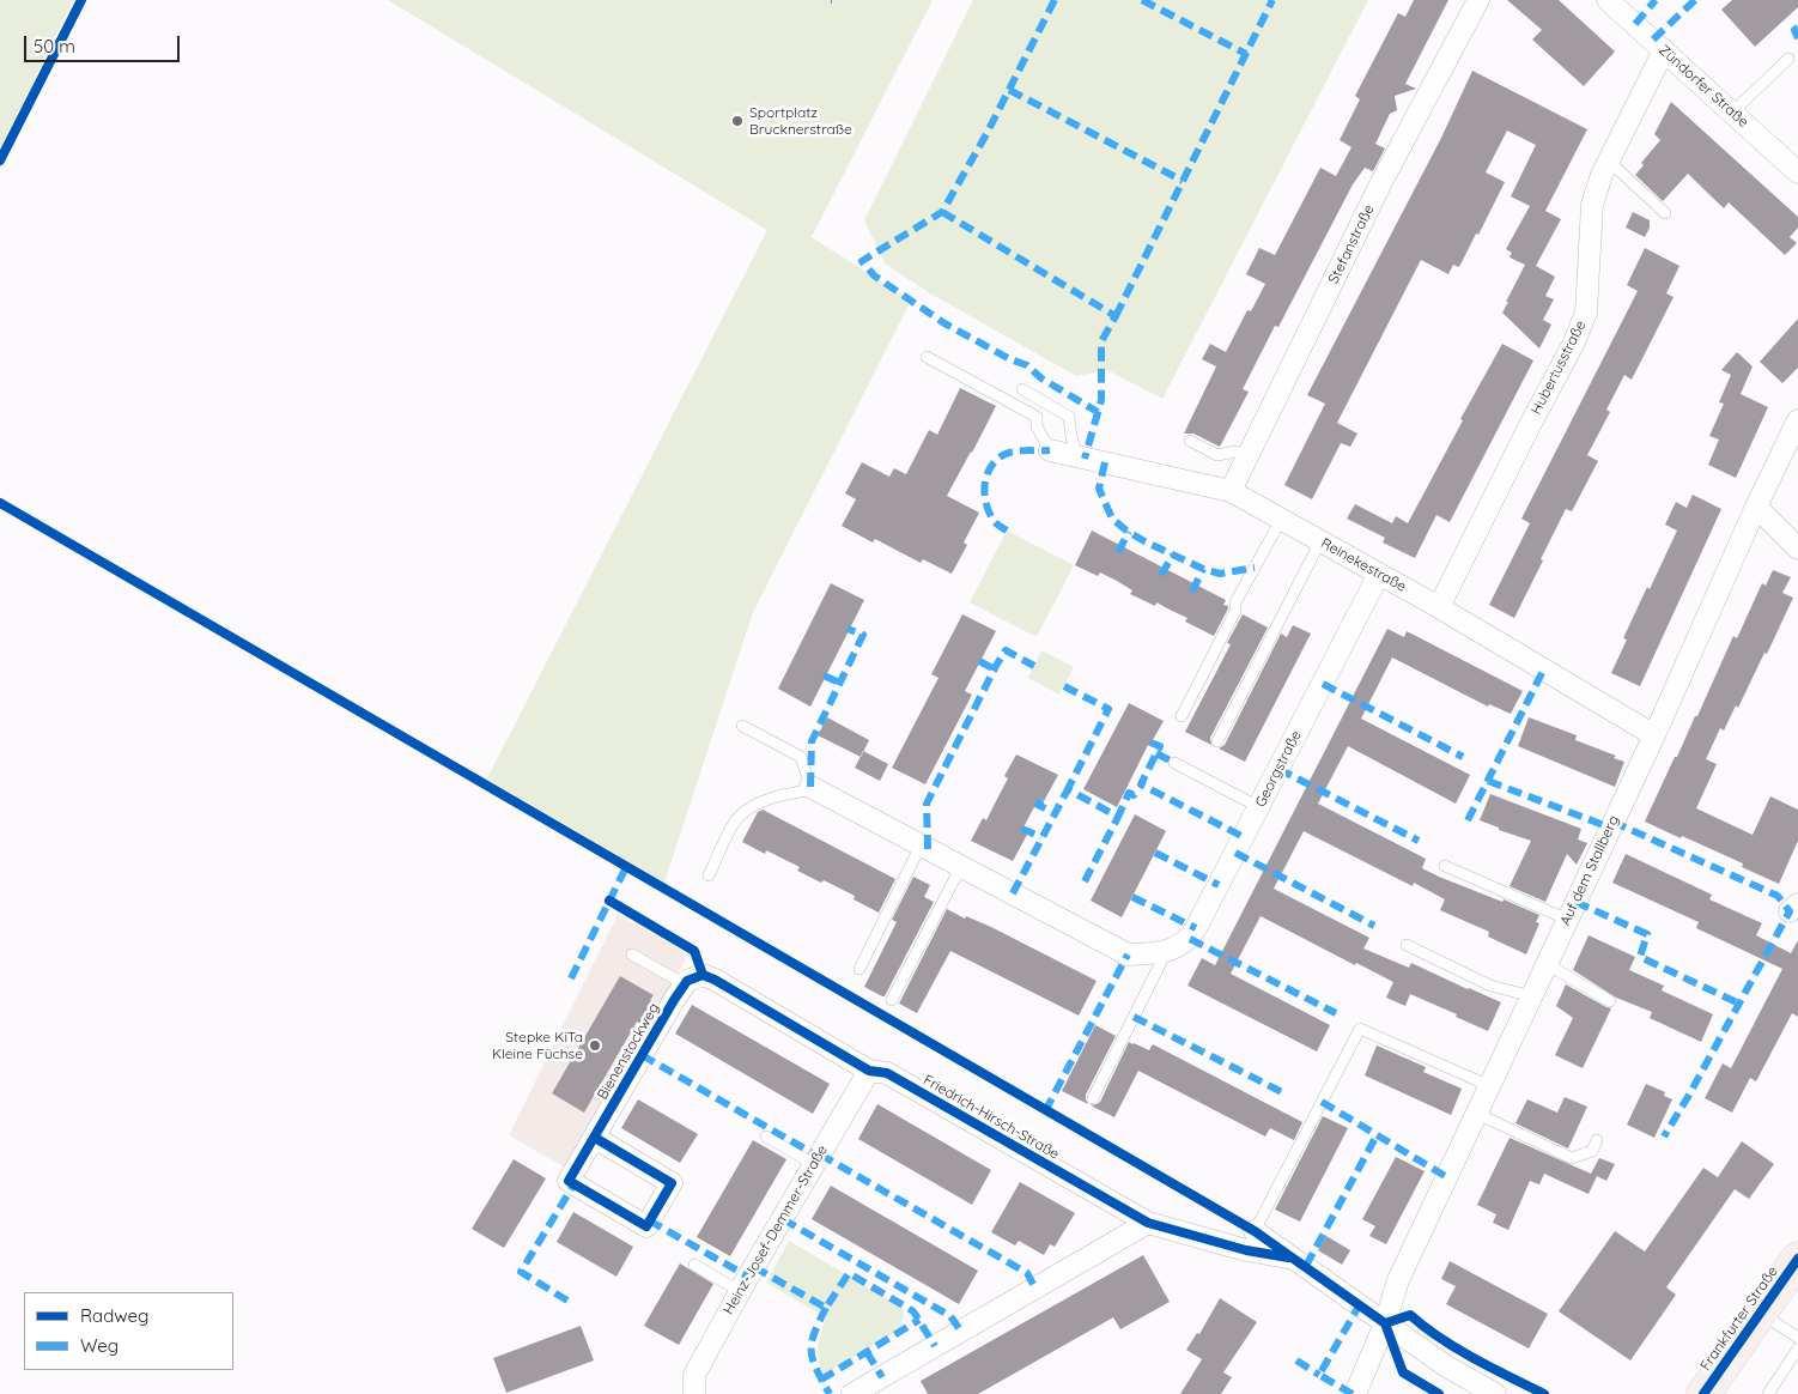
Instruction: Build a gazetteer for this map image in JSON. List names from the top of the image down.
{
  "streets": {
    "main road": ["Frankfurter Straße"],
    "street": [
      "Zündorfer Straße",
      "Stefanstraße",
      "Hubertusstraße",
      "Reinekestraße",
      "Georgstraße",
      "Auf dem Stallberg",
      "Bienenstockweg",
      "Friedrich-Hirsch-Straße",
      "Heinz-Josef-Demmer-Straße"
    ]
  },
  "crossings": [
    ["Zündorfer Straße", "Hubertusstraße"],
    ["Stefanstraße", "Reinekestraße"],
    ["Hubertusstraße", "Reinekestraße"],
    ["Reinekestraße", "Georgstraße"],
    ["Reinekestraße", "Auf dem Stallberg"],
    ["Auf dem Stallberg", "Friedrich-Hirsch-Straße"],
    ["Bienenstockweg", "Friedrich-Hirsch-Straße"],
    ["Friedrich-Hirsch-Straße", "Heinz-Josef-Demmer-Straße"]
  ],
  "places": ["Sportplatz Brucknerstraße", "Stepke KiTa Kleine Füchse"],
  "legend": ["Radweg", "Weg"],
  "scale_bar": "50 m"
}
